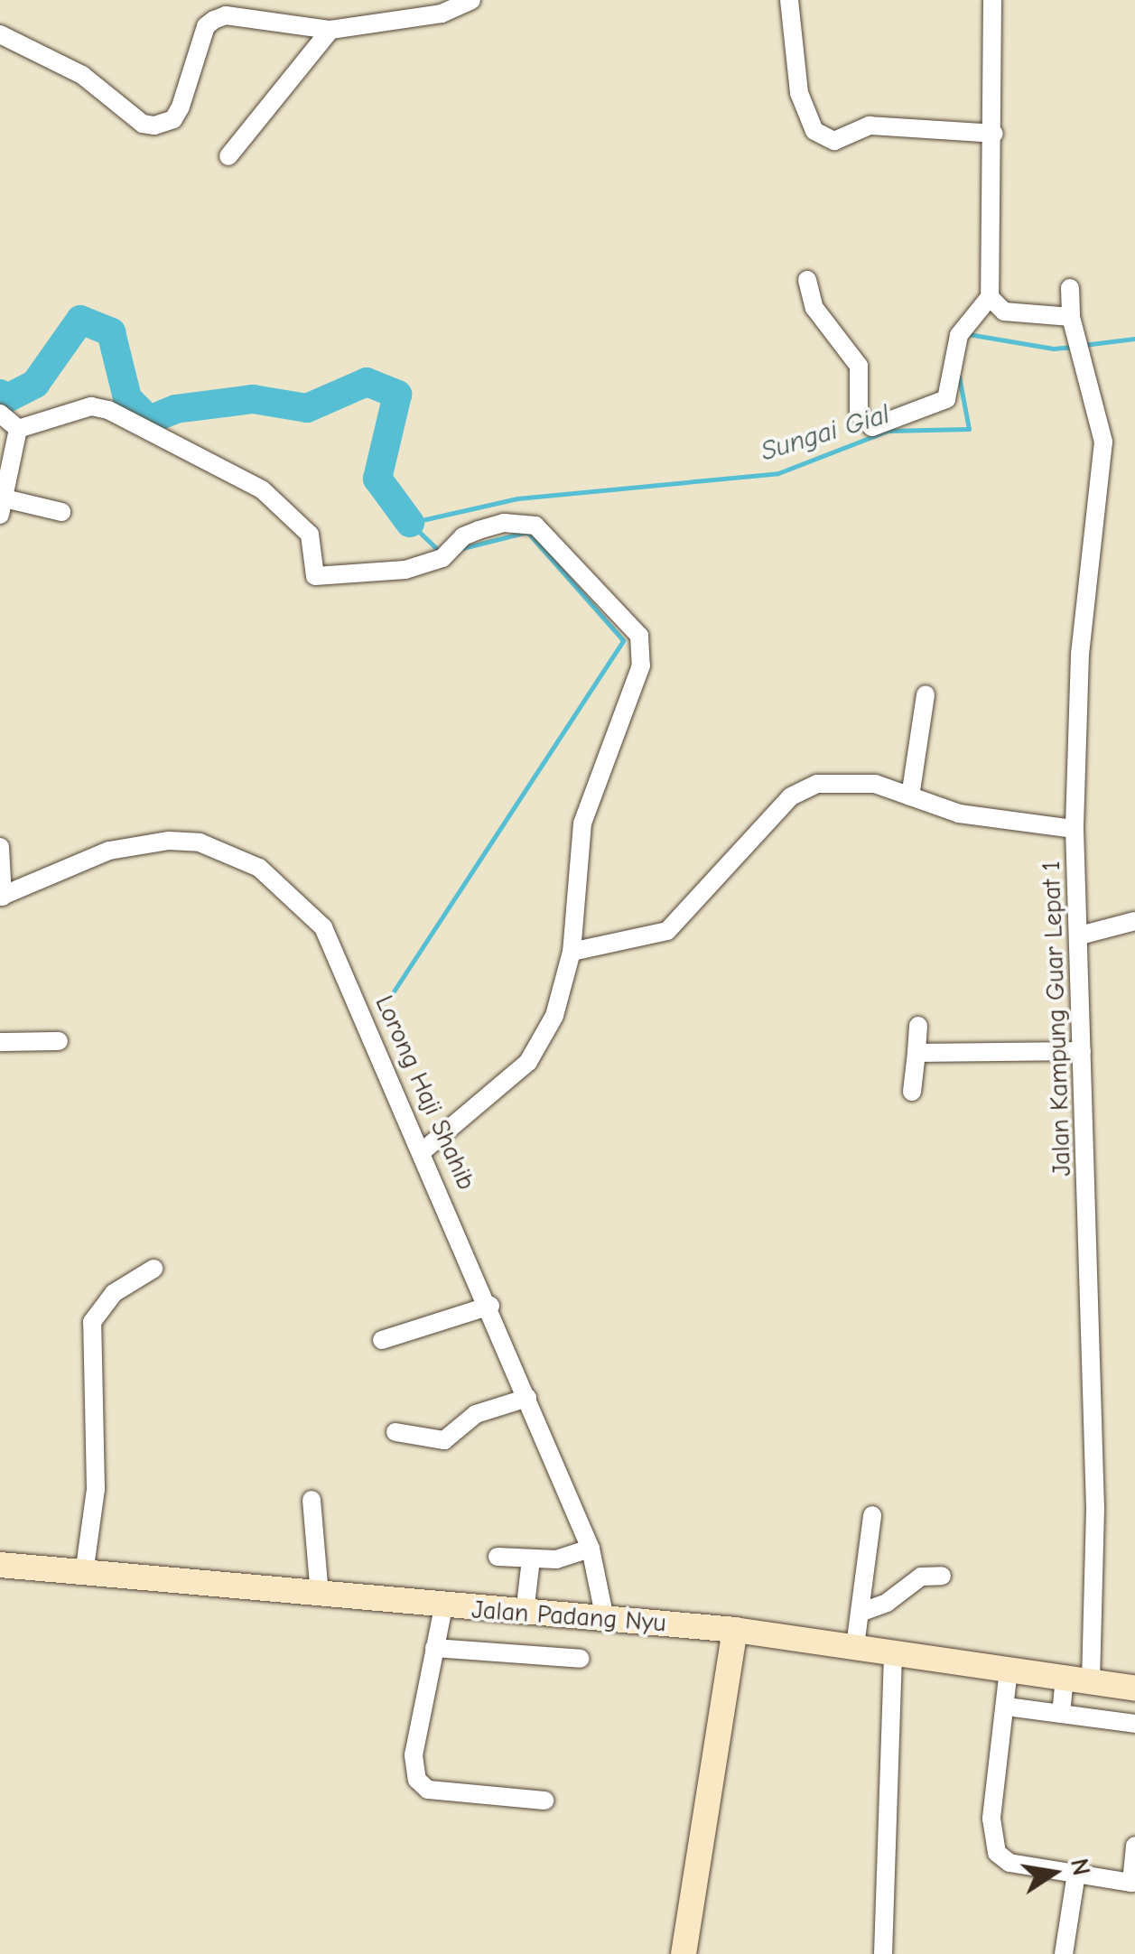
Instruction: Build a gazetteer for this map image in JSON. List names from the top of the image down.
{
  "streets": {
    "street": ["Jalan Kampung Guar Lepat 1", "Lorong Haji Shahib", "Jalan Padang Nyu"]
  },
  "crossings": [
    ["Jalan Kampung Guar Lepat 1", "Jalan Padang Nyu"],
    ["Lorong Haji Shahib", "Jalan Padang Nyu"]
  ],
  "water": ["Sungai Gial"],
  "north": "right"
}
